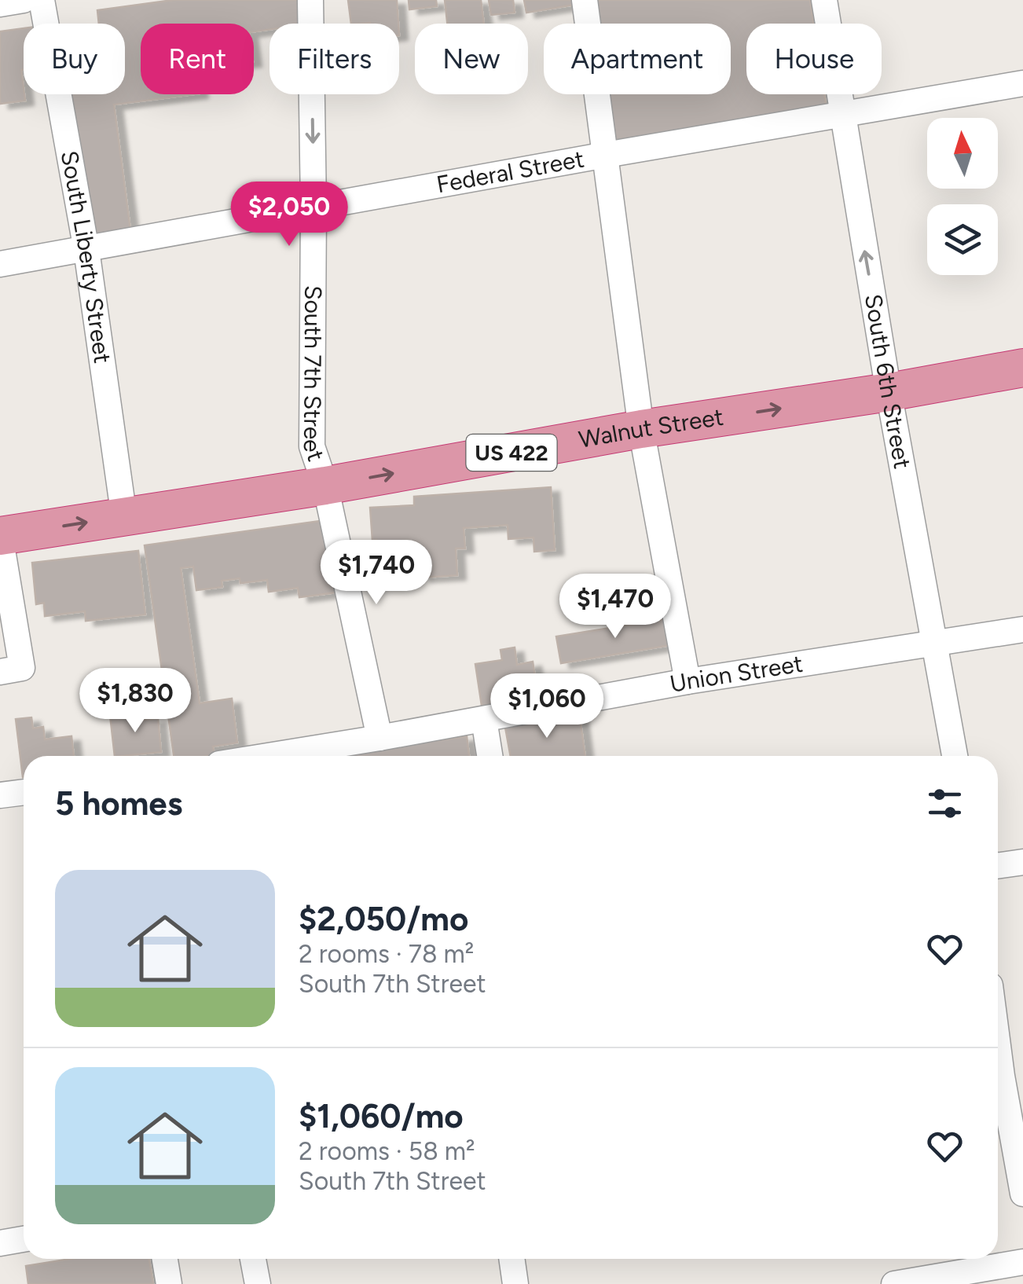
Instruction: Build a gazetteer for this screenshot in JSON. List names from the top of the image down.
{
  "streets": {
    "highway": ["Walnut Street", "US 422"],
    "street": [
      "Federal Street",
      "South Liberty Street",
      "South 7th Street",
      "South 6th Street",
      "Union Street"
    ]
  },
  "crossings": [
    ["Federal Street", "South Liberty Street"],
    ["Federal Street", "South 7th Street"],
    ["Federal Street", "South 6th Street"],
    ["South Liberty Street", "Walnut Street"],
    ["South 7th Street", "Walnut Street"],
    ["South 7th Street", "Union Street"],
    ["South 6th Street", "Walnut Street"],
    ["South 6th Street", "Union Street"]
  ],
  "one_way": ["South 6th Street", "Walnut Street"],
  "north": "top",
  "page": {
    "chip": [
      "Buy",
      "Rent",
      "Filters",
      "New",
      "Apartment",
      "House"
    ],
    "price": [
      "$2,050",
      "$1,740",
      "$1,470",
      "$1,830",
      "$1,060"
    ],
    "heading": "5 homes",
    "list": [
      {
        "name": "$2,050/mo",
        "note": "2 rooms · 78 m² · South 7th Street"
      },
      {
        "name": "$1,060/mo",
        "note": "2 rooms · 58 m² · South 7th Street"
      }
    ]
  }
}
